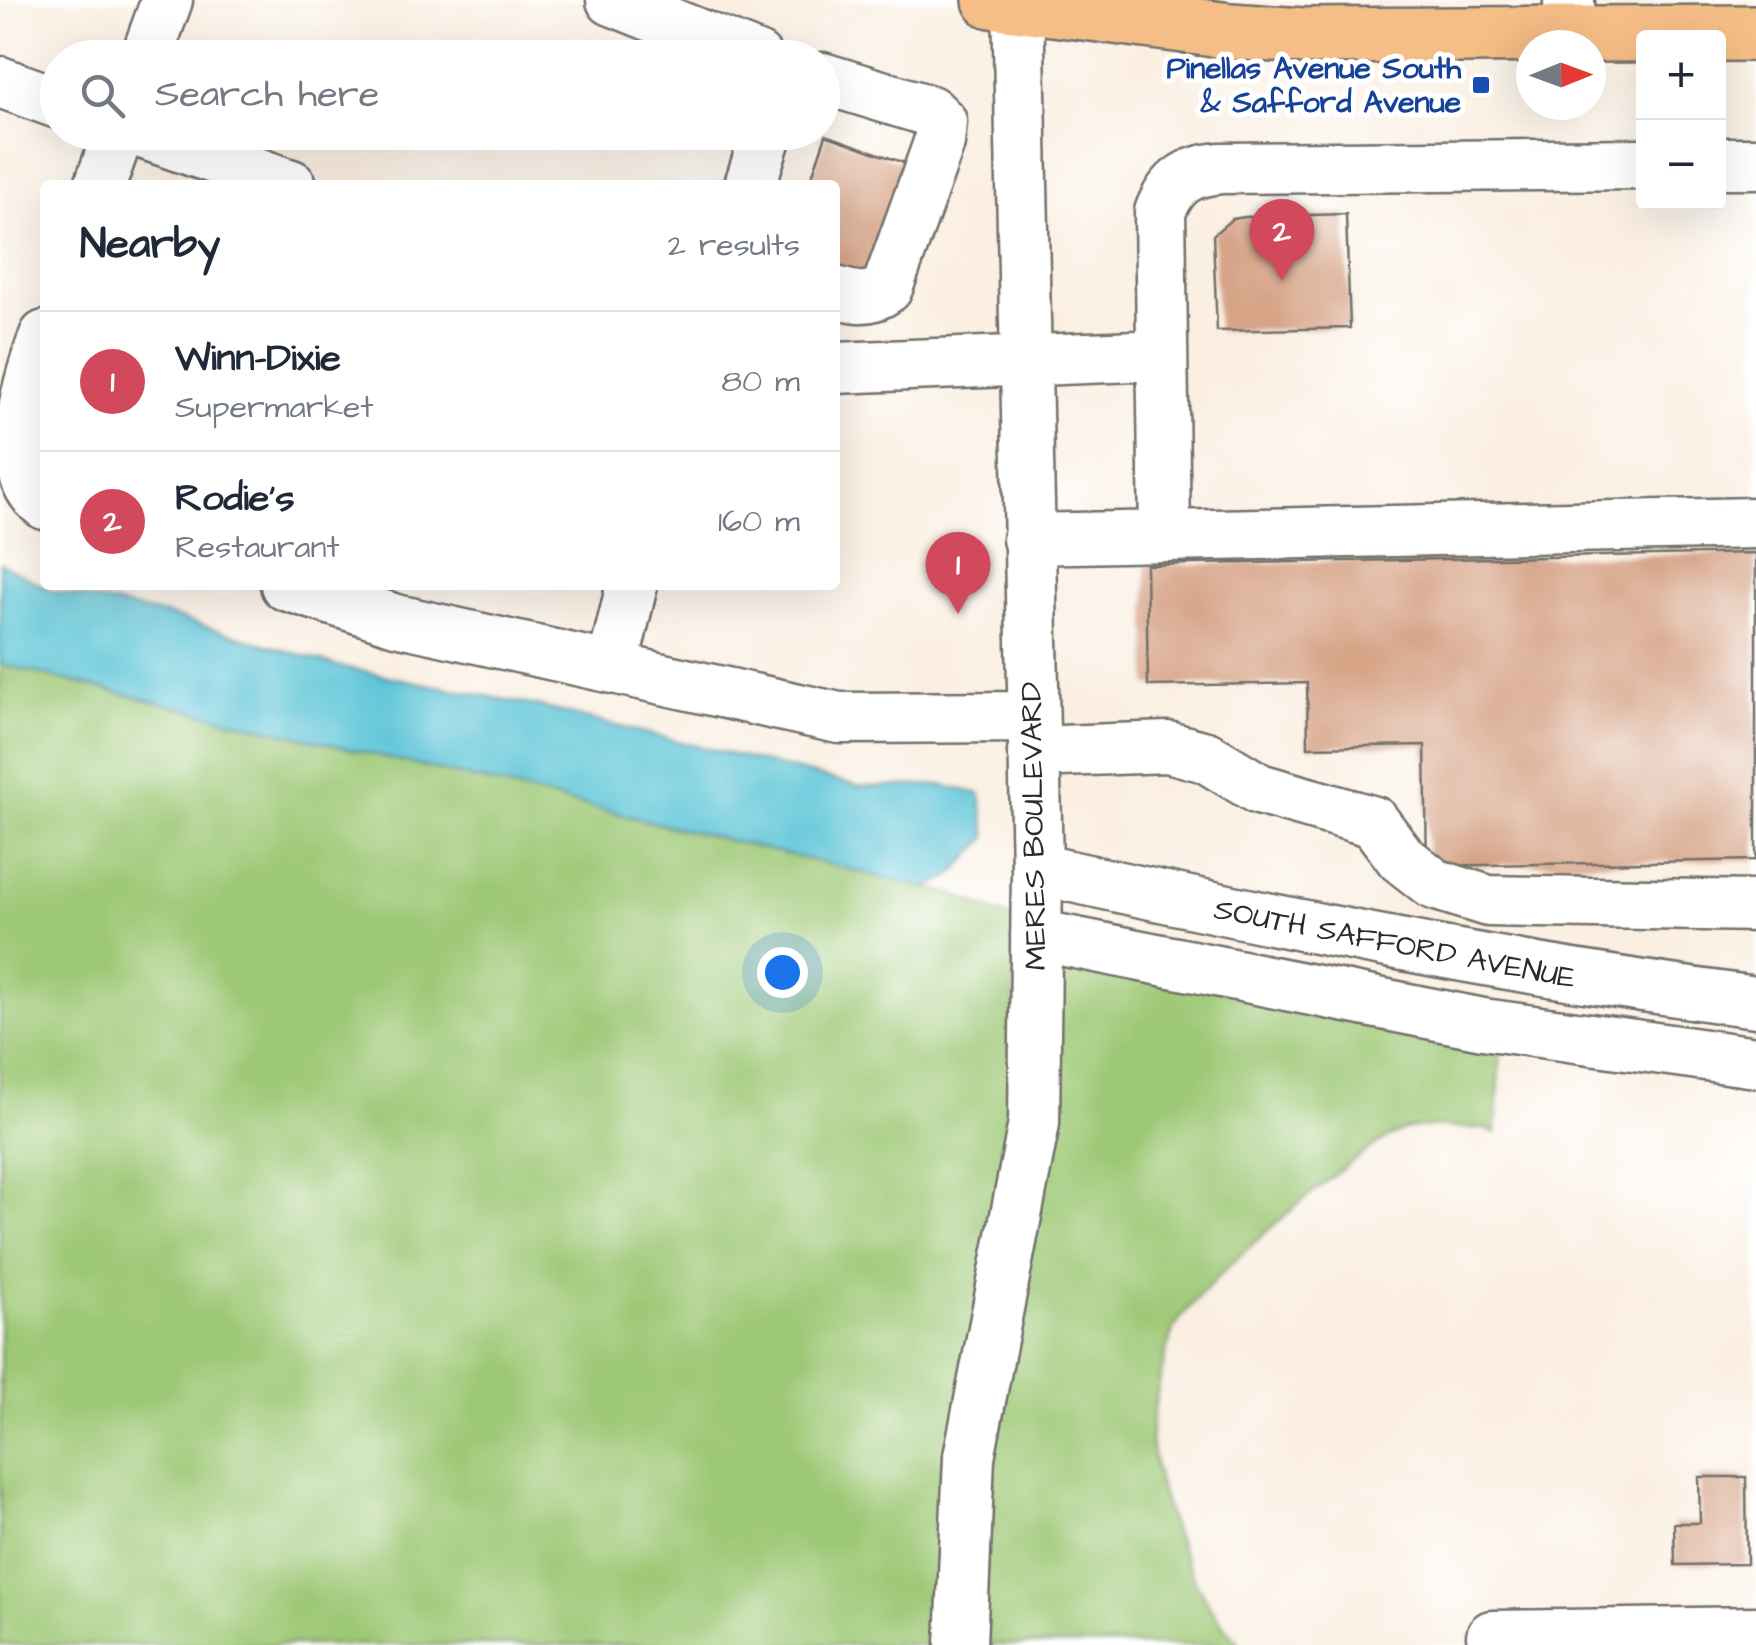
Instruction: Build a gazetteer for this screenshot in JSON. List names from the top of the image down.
{
  "streets": {
    "street": ["MERES BOULEVARD", "SOUTH SAFFORD AVENUE"]
  },
  "crossings": [
    ["MERES BOULEVARD", "SOUTH SAFFORD AVENUE"]
  ],
  "places": {
    "transit": ["Pinellas Avenue South & Safford Avenue"]
  },
  "north": "right",
  "page": {
    "map_buttons": ["+", "−"],
    "search": "Search here",
    "heading": ["Nearby", "2 results"],
    "pins": ["2", "1"],
    "list": [
      {
        "mark": "1",
        "name": "Winn-Dixie",
        "note": "Supermarket",
        "value": "80 m"
      },
      {
        "mark": "2",
        "name": "Rodie's",
        "note": "Restaurant",
        "value": "160 m"
      }
    ]
  }
}
